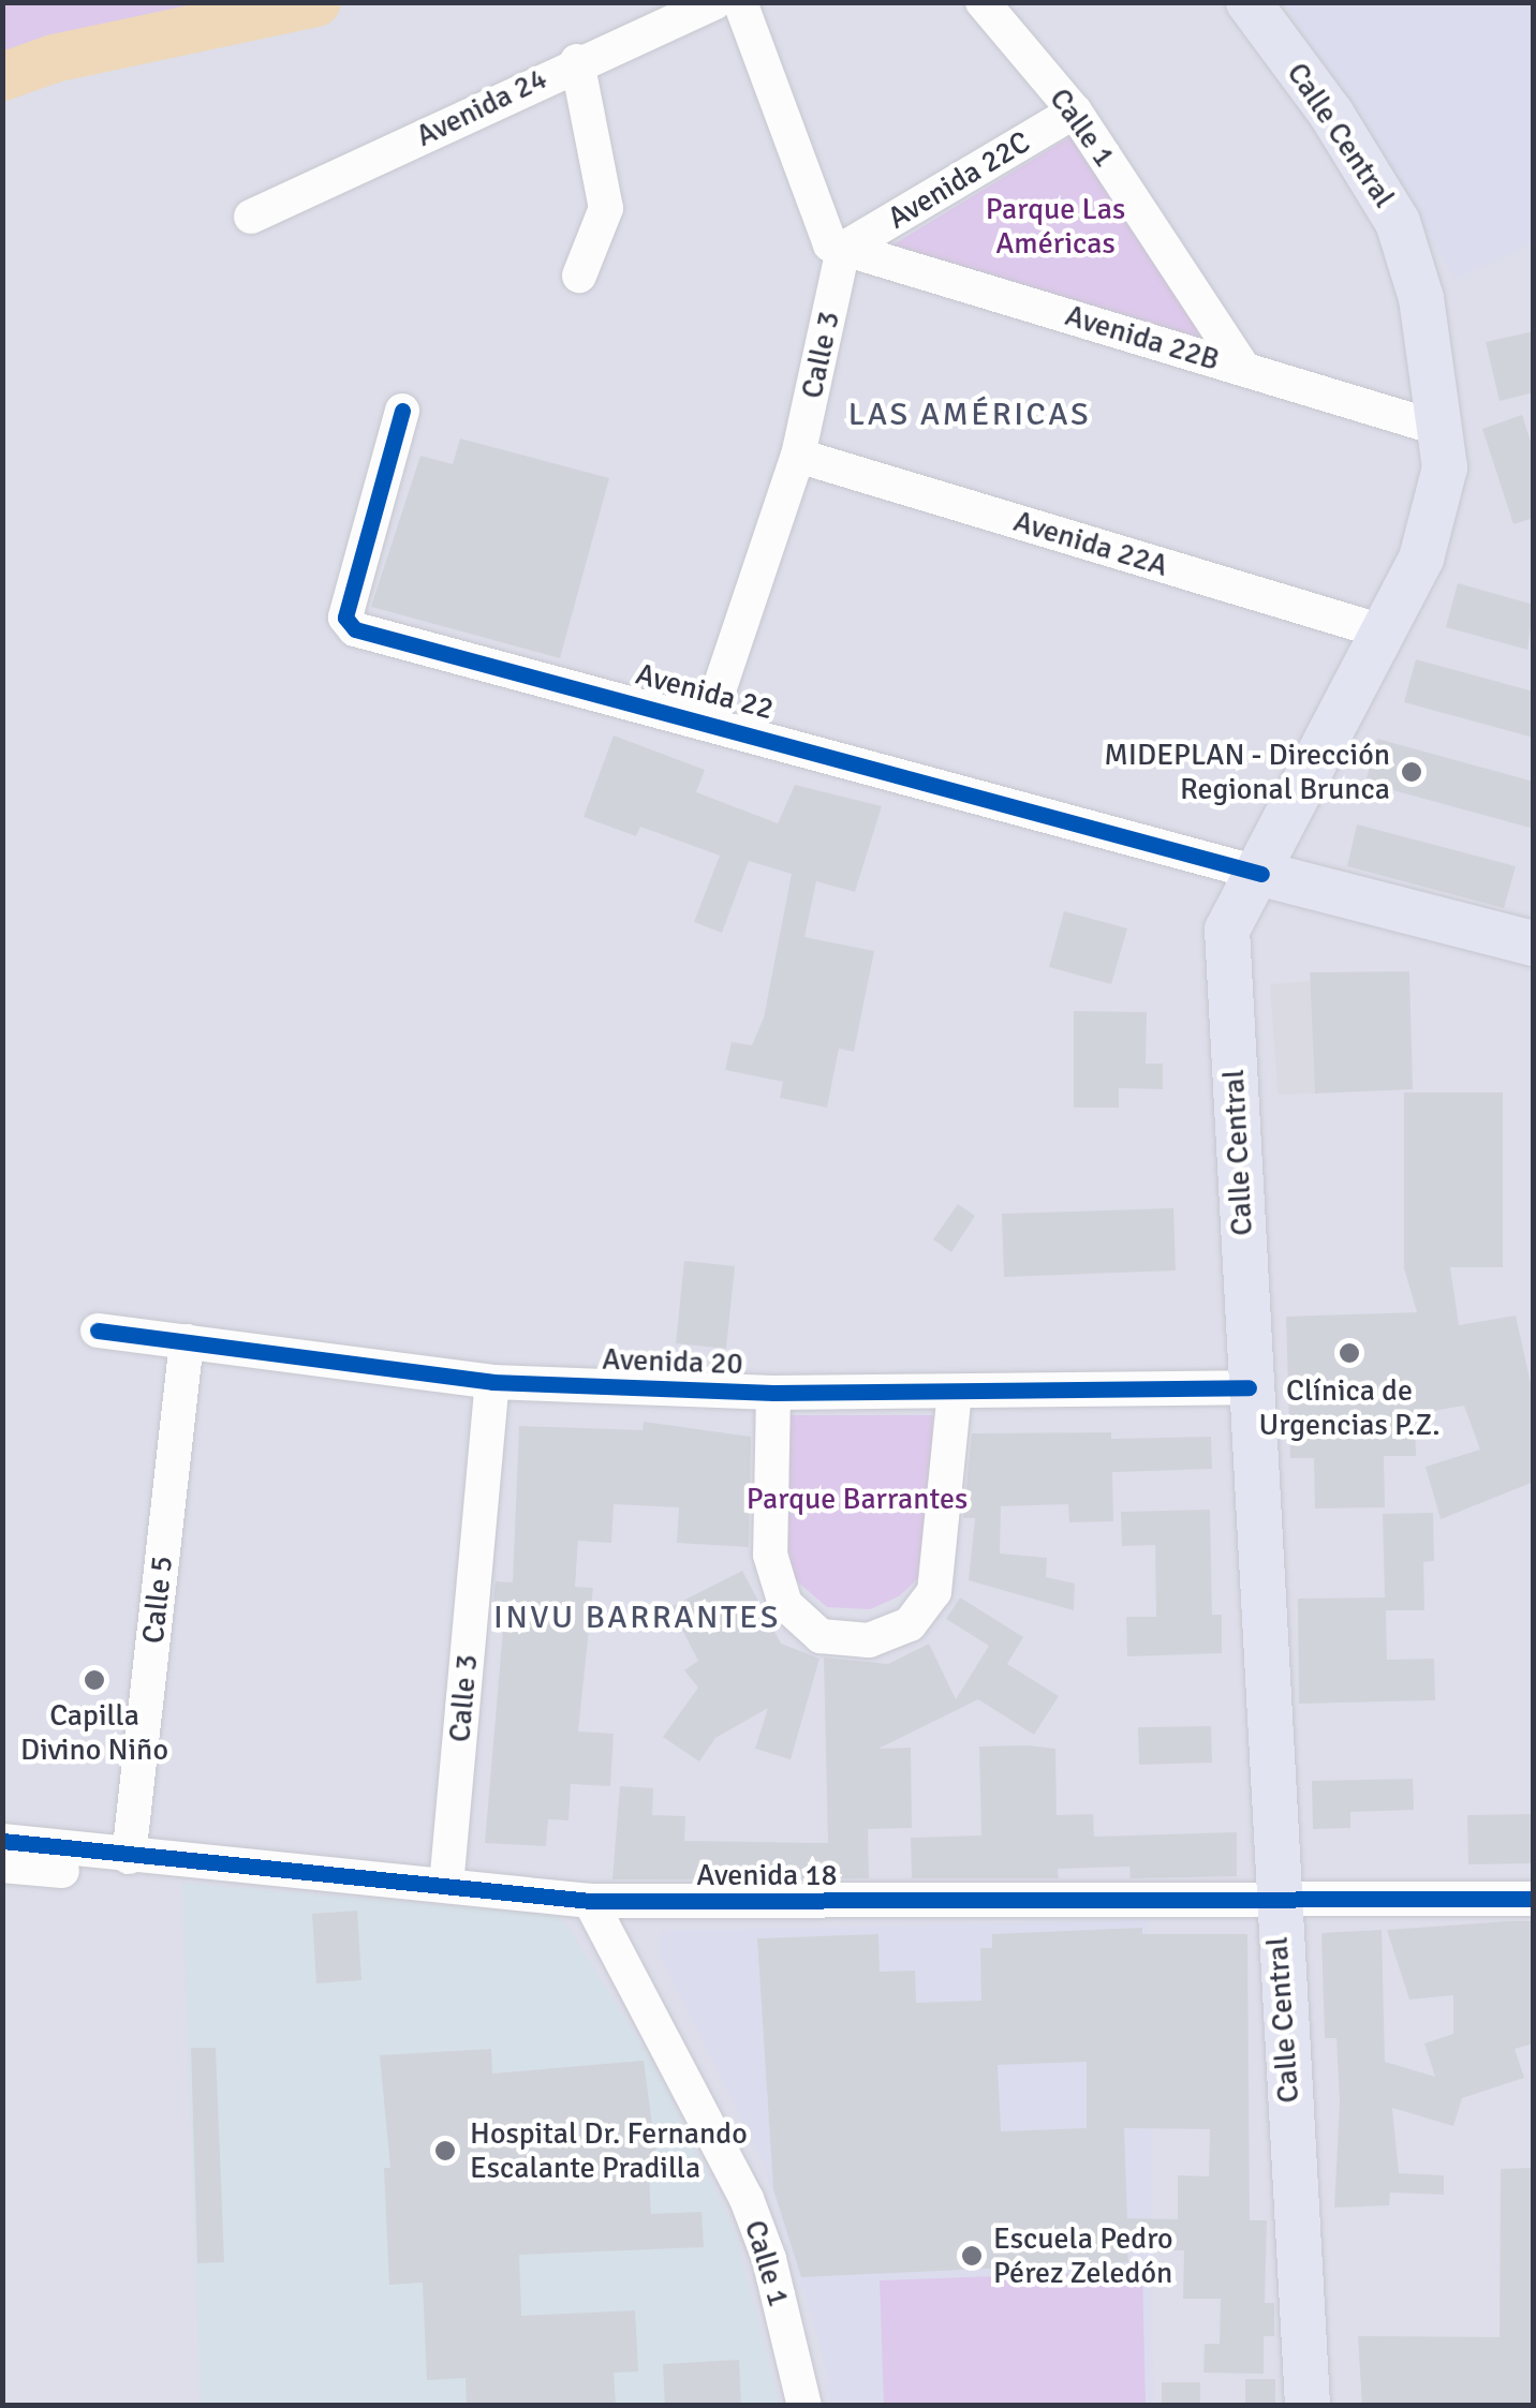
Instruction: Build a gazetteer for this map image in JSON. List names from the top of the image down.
{
  "streets": {
    "main road": ["Calle Central", "Avenida 22"],
    "street": [
      "Avenida 24",
      "Calle 1",
      "Avenida 22C",
      "Avenida 22B",
      "Calle 3",
      "Avenida 22A",
      "Avenida 20",
      "Calle 5",
      "Avenida 18"
    ]
  },
  "crossings": [
    ["Calle 1", "Avenida 22C"],
    ["Calle 1", "Avenida 22B"],
    ["Calle 1", "Avenida 18"],
    ["Calle Central", "Avenida 22B"],
    ["Calle Central", "Avenida 22A"],
    ["Calle Central", "Avenida 22"],
    ["Calle Central", "Avenida 20"],
    ["Calle Central", "Avenida 18"],
    ["Avenida 22C", "Avenida 22B"],
    ["Avenida 22C", "Calle 3"],
    ["Avenida 22B", "Calle 3"],
    ["Calle 3", "Avenida 22A"],
    ["Calle 3", "Avenida 22"],
    ["Calle 3", "Avenida 20"],
    ["Calle 3", "Avenida 18"],
    ["Avenida 20", "Calle 5"],
    ["Calle 5", "Avenida 18"]
  ],
  "districts": ["LAS AMÉRICAS", "INVU BARRANTES"],
  "parks": ["Parque Las Américas", "Parque Barrantes"],
  "places": [
    "MIDEPLAN - Dirección Regional Brunca",
    "Clínica de Urgencias P.Z.",
    "Capilla Divino Niño",
    "Hospital Dr. Fernando Escalante Pradilla",
    "Escuela Pedro Pérez Zeledón"
  ]
}
